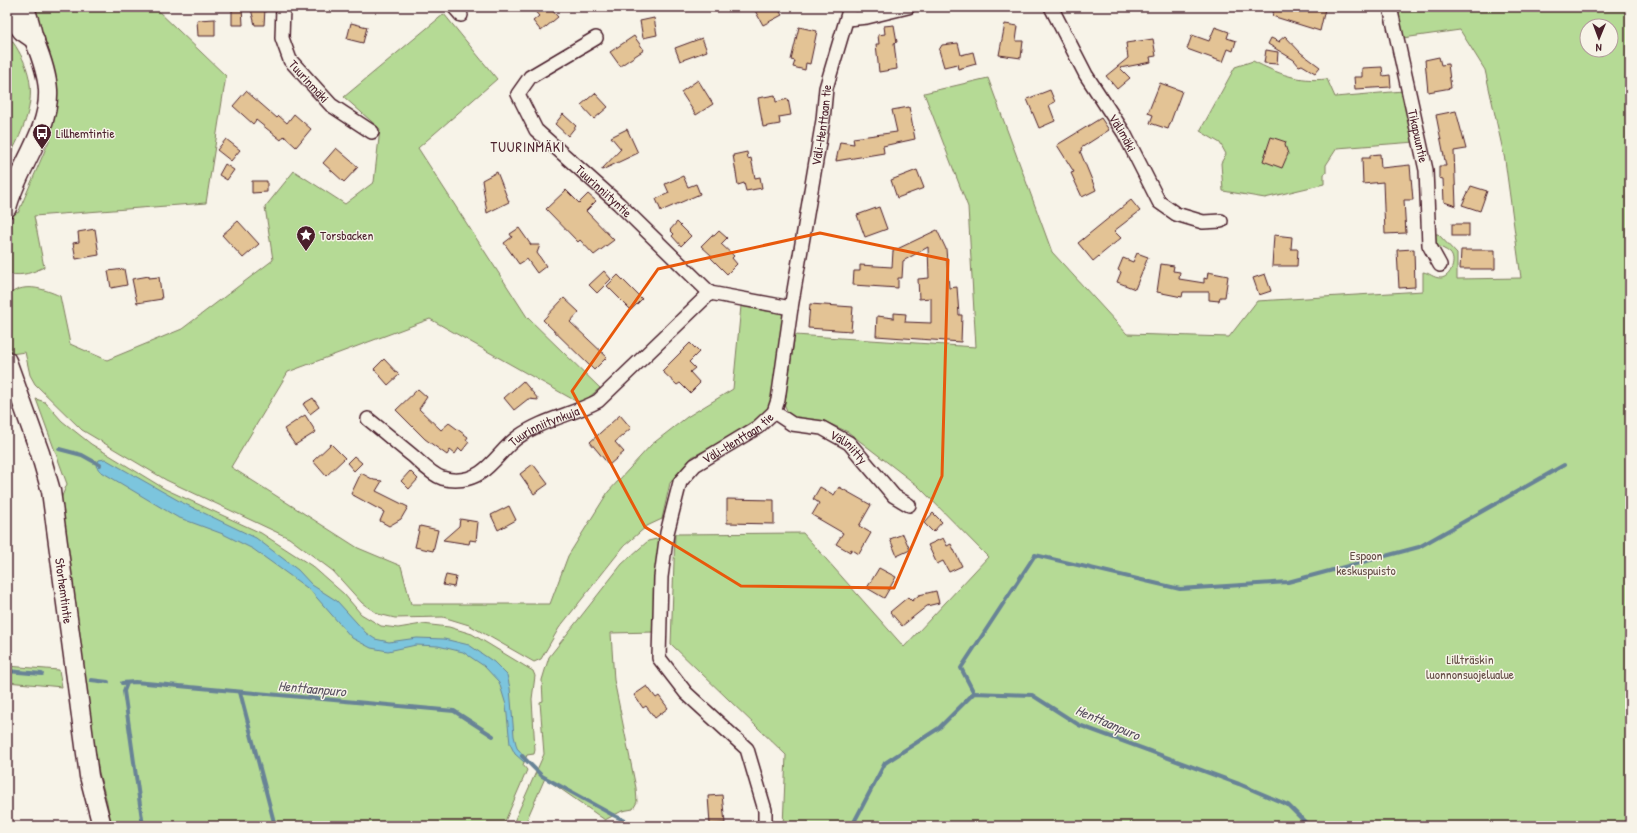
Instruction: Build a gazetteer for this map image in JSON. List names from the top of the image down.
{
  "streets": {
    "main road": ["Storhemtintie"],
    "street": [
      "Tuurinmäki",
      "Väli-Henttaan tie",
      "Välimäki",
      "Tikapuuntie",
      "Tuurinniityntie",
      "Tuurinniitynkuja",
      "Väliniitty"
    ]
  },
  "crossings": [
    ["Väli-Henttaan tie", "Väliniitty"],
    ["Tuurinniityntie", "Tuurinniitynkuja"]
  ],
  "districts": ["TUURINMÄKI"],
  "water": ["Henttaanpuro"],
  "parks": ["Espoon keskuspuisto", "Lillträskin luonnonsuojelualue"],
  "places": {
    "bus stop": ["Lillhemtintie"],
    "place": ["Torsbacken"]
  },
  "north": "bottom"
}
